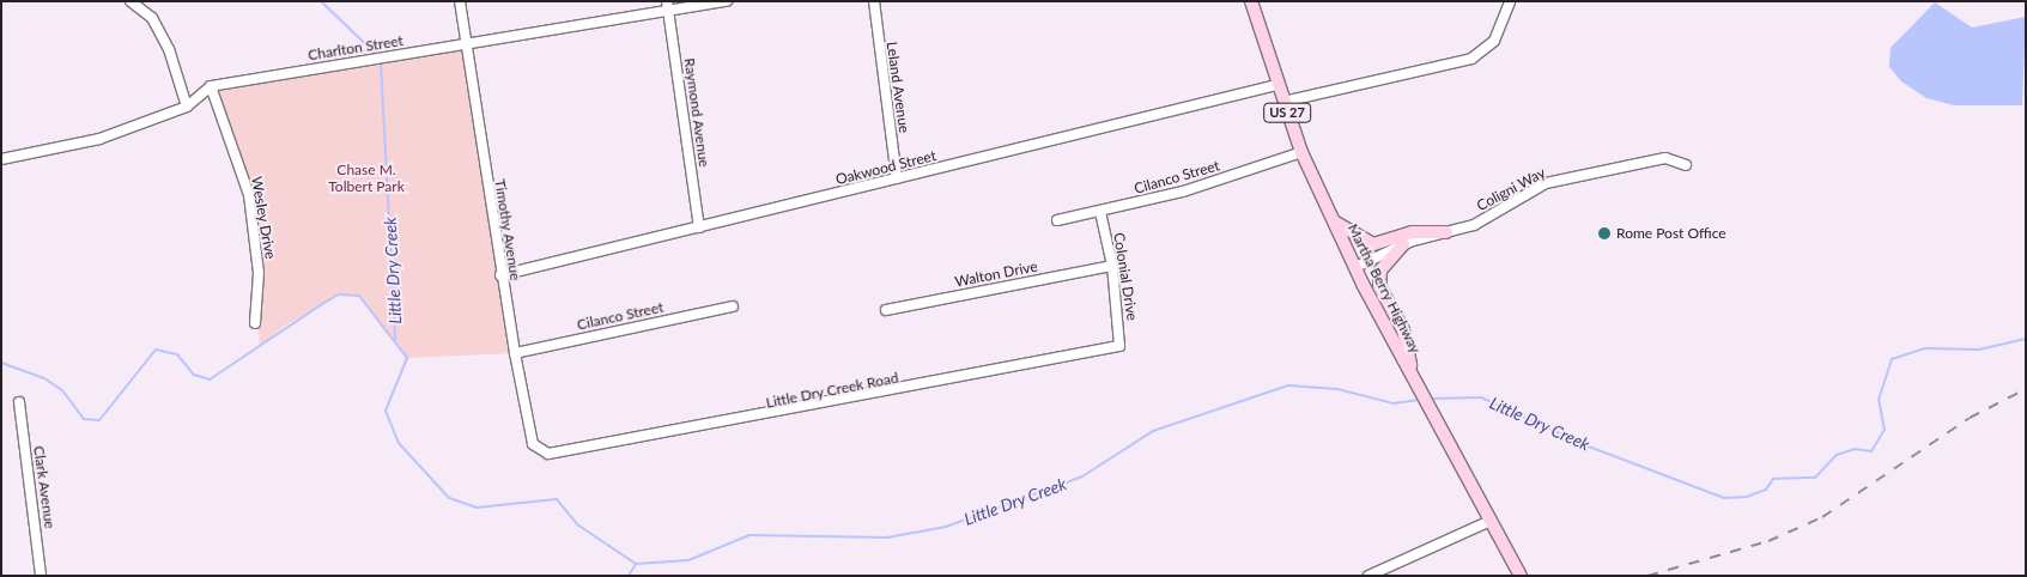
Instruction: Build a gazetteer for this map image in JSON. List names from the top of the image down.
{
  "streets": {
    "main road": ["US 27", "Martha Berry Highway"],
    "street": [
      "Charlton Street",
      "Leland Avenue",
      "Raymond Avenue",
      "Oakwood Street",
      "Cilanco Street",
      "Coligni Way",
      "Wesley Drive",
      "Timothy Avenue",
      "Walton Drive",
      "Colonial Drive",
      "Little Dry Creek Road",
      "Clark Avenue"
    ]
  },
  "crossings": [
    ["Charlton Street", "Raymond Avenue"],
    ["Charlton Street", "Wesley Drive"],
    ["Charlton Street", "Timothy Avenue"],
    ["Leland Avenue", "Oakwood Street"],
    ["Raymond Avenue", "Oakwood Street"],
    ["Oakwood Street", "Timothy Avenue"],
    ["Oakwood Street", "Martha Berry Highway"],
    ["Cilanco Street", "Timothy Avenue"],
    ["Cilanco Street", "Colonial Drive"],
    ["Cilanco Street", "Martha Berry Highway"],
    ["Coligni Way", "Martha Berry Highway"],
    ["Timothy Avenue", "Little Dry Creek Road"],
    ["Walton Drive", "Colonial Drive"],
    ["Colonial Drive", "Little Dry Creek Road"]
  ],
  "water": ["Little Dry Creek"],
  "parks": ["Chase M. Tolbert Park"],
  "places": ["Rome Post Office"]
}
